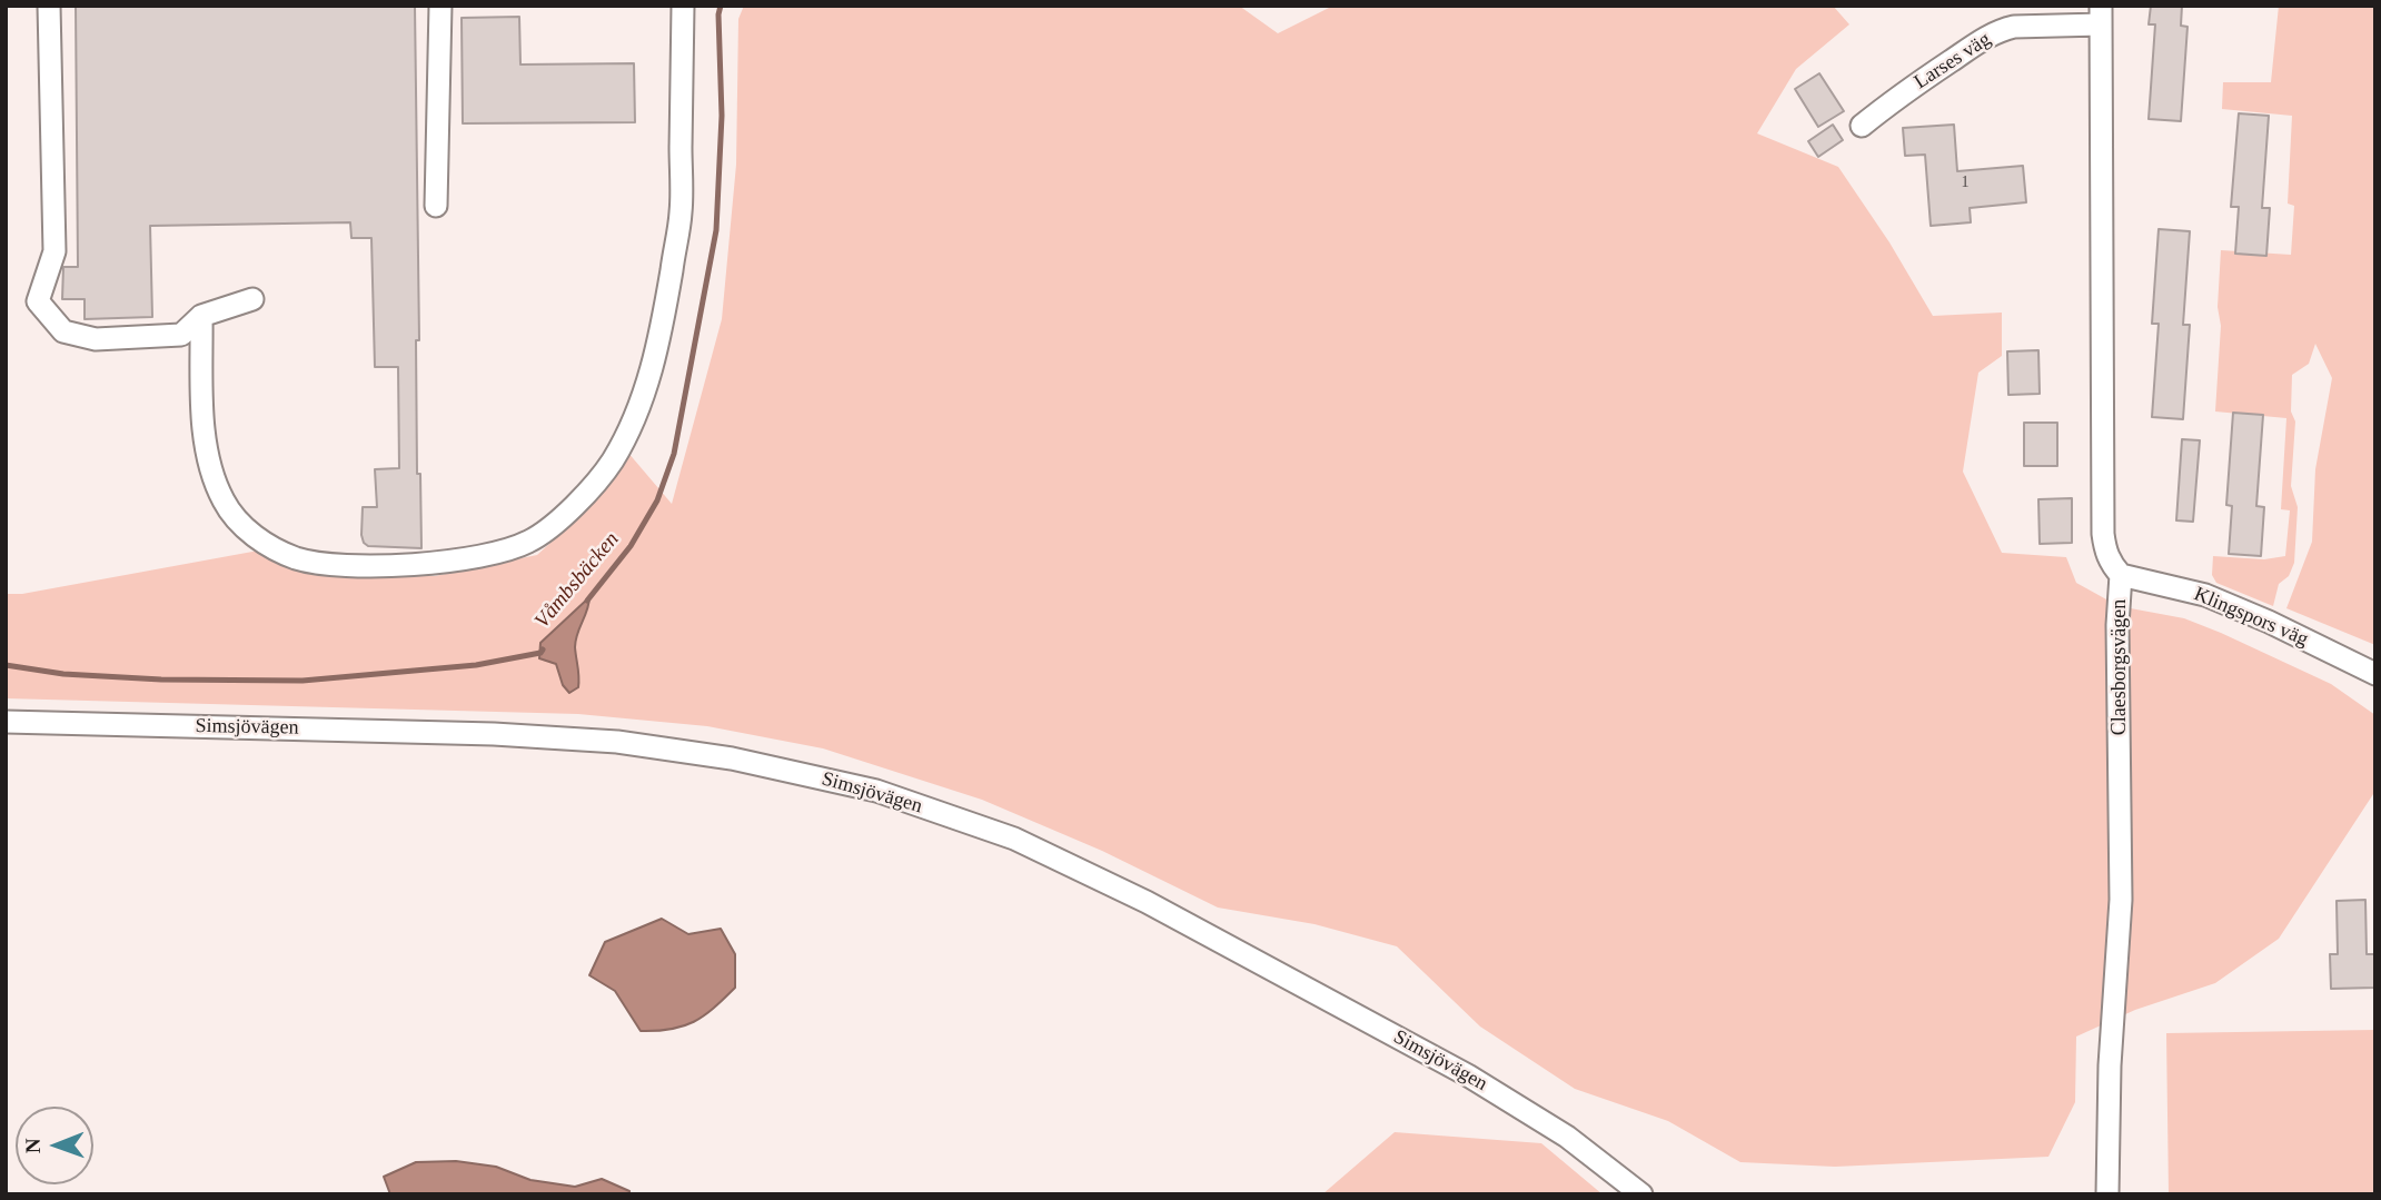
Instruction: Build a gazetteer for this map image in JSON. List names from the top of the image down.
{
  "streets": {
    "street": [
      "Larses väg",
      "Klingspors väg",
      "Claesborgsvägen",
      "Simsjövägen"
    ]
  },
  "crossings": [
    ["Larses väg", "Claesborgsvägen"],
    ["Klingspors väg", "Claesborgsvägen"]
  ],
  "water": ["Våmbsbäcken"],
  "house_numbers": ["1"],
  "north": "left"
}
